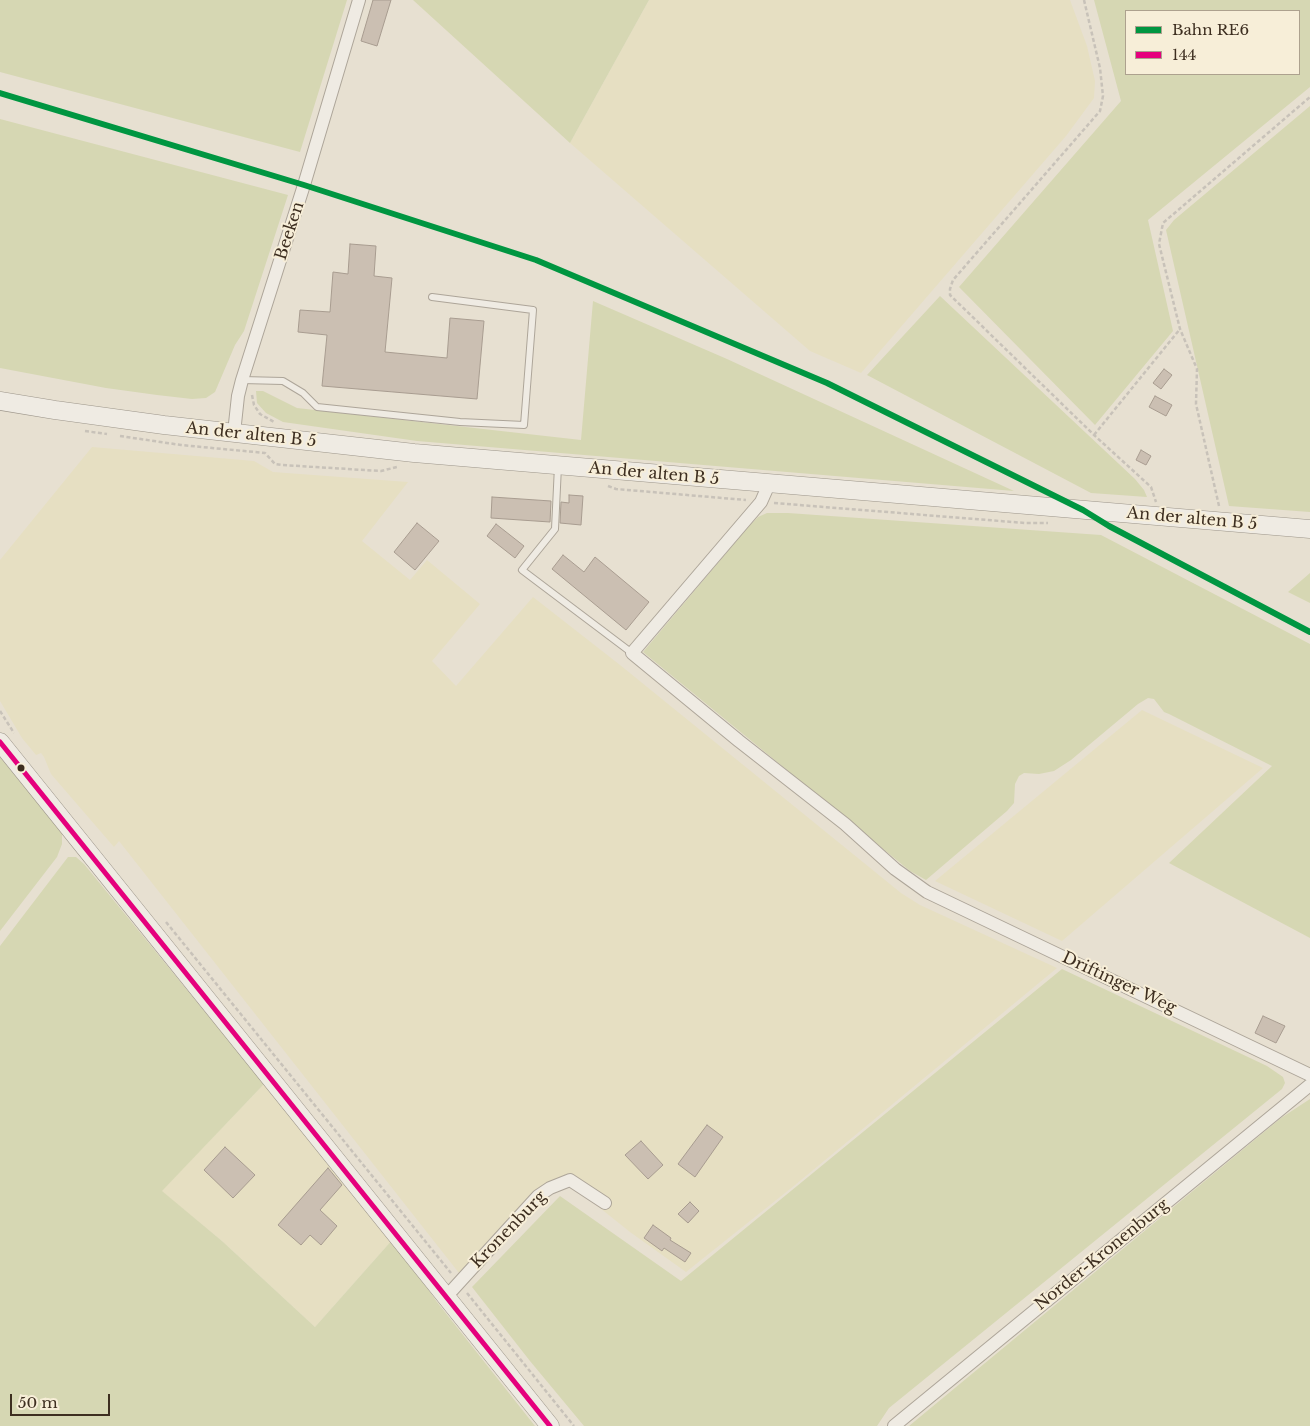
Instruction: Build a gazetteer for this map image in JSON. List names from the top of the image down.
{
  "streets": {
    "main road": ["An der alten B 5"],
    "street": [
      "Beeken",
      "Driftinger Weg",
      "Kronenburg",
      "Norder-Kronenburg"
    ]
  },
  "crossings": [
    ["Beeken", "An der alten B 5"]
  ],
  "lines": ["rail line RE6", "transit line 144"],
  "legend": ["Bahn RE6", "144"],
  "scale_bar": "50 m"
}
